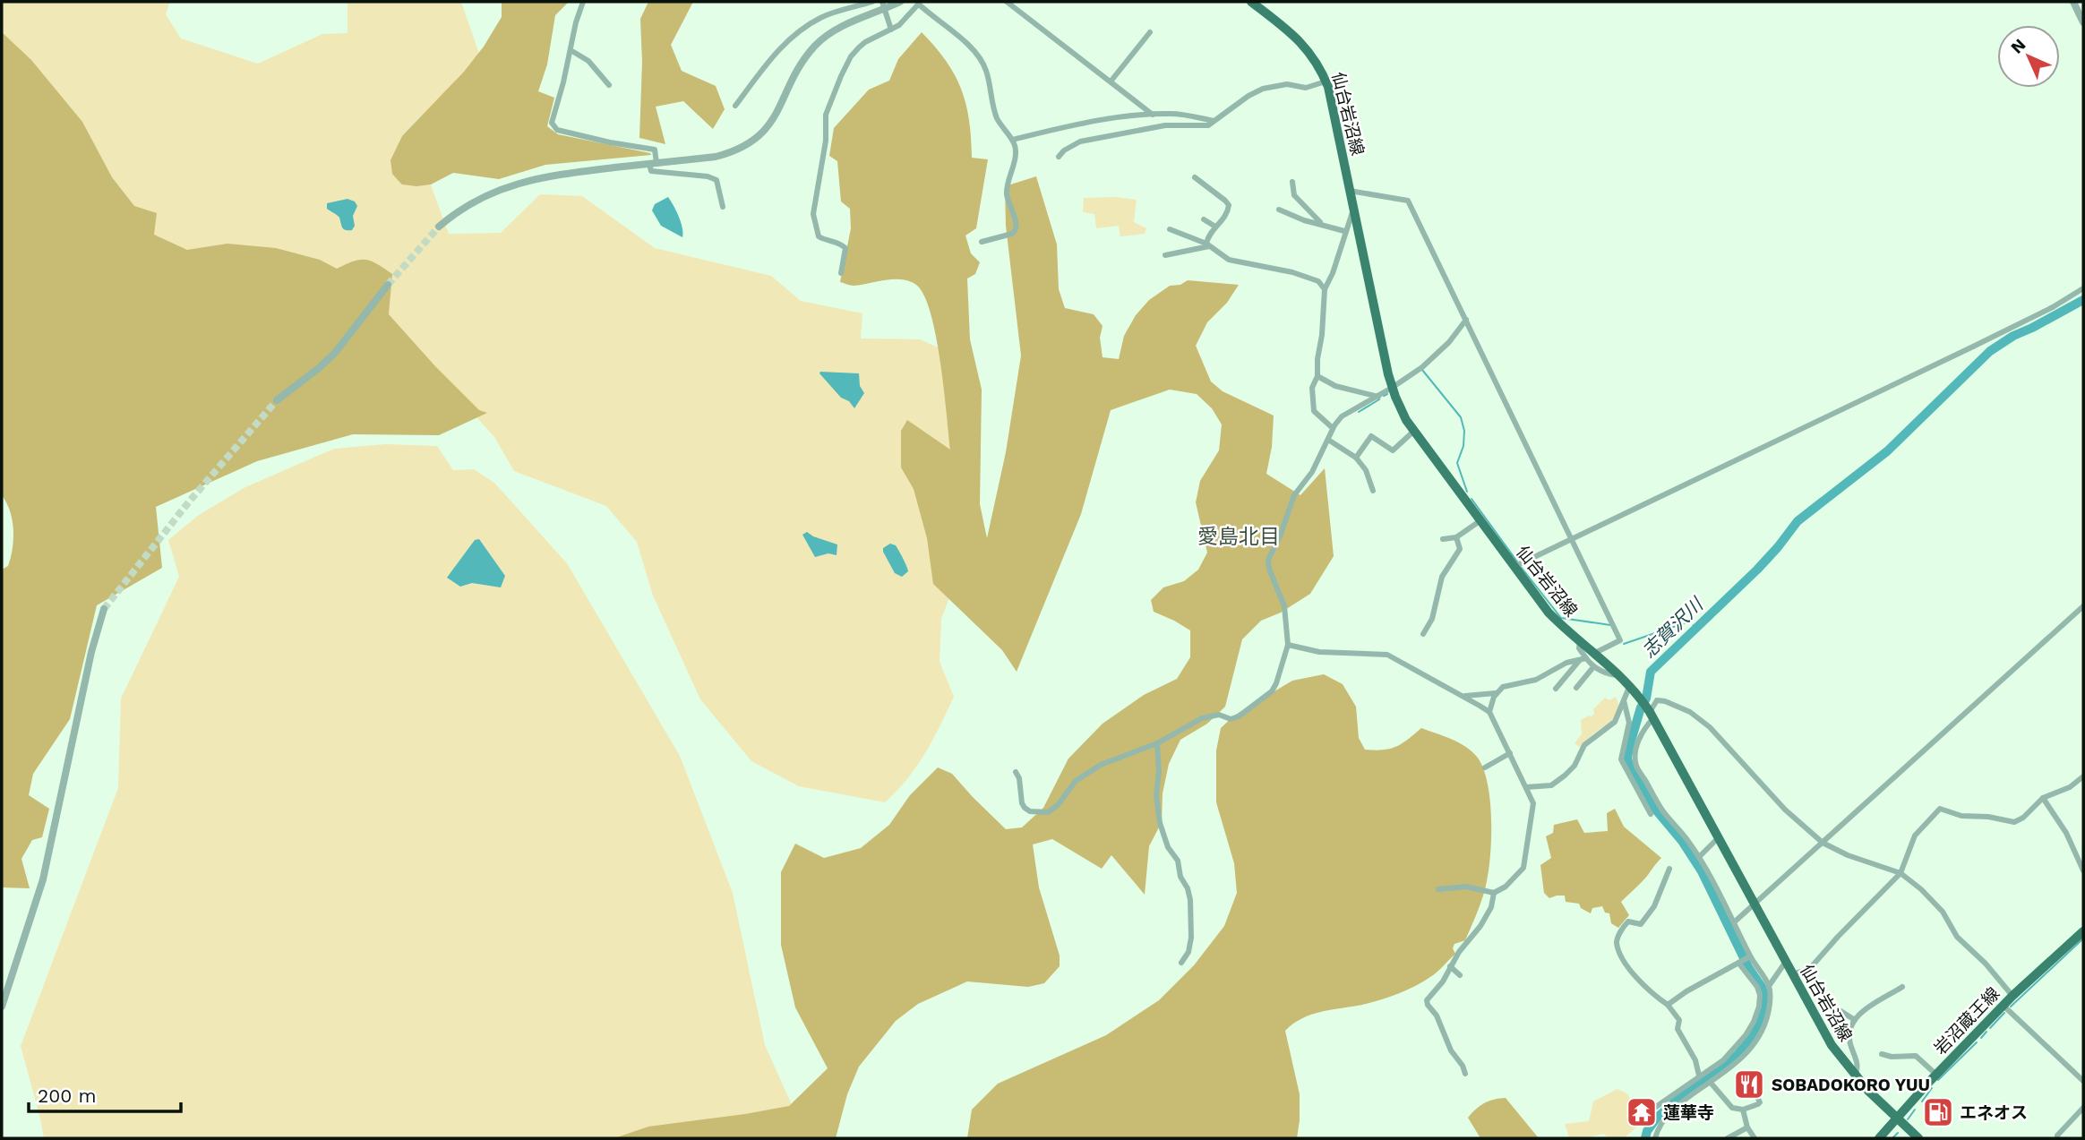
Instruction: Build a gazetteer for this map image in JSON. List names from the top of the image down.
{
  "streets": {
    "main road": ["仙台岩沼線", "岩沼蔵王線"]
  },
  "crossings": [
    ["仙台岩沼線", "岩沼蔵王線"]
  ],
  "districts": ["愛島北目"],
  "water": ["志賀沢川"],
  "places": {
    "restaurant": ["SOBADOKORO YUU"],
    "temple": ["蓮華寺"],
    "fuel station": ["エネオス"]
  },
  "scale_bar": "200 m",
  "north": "top left"
}
